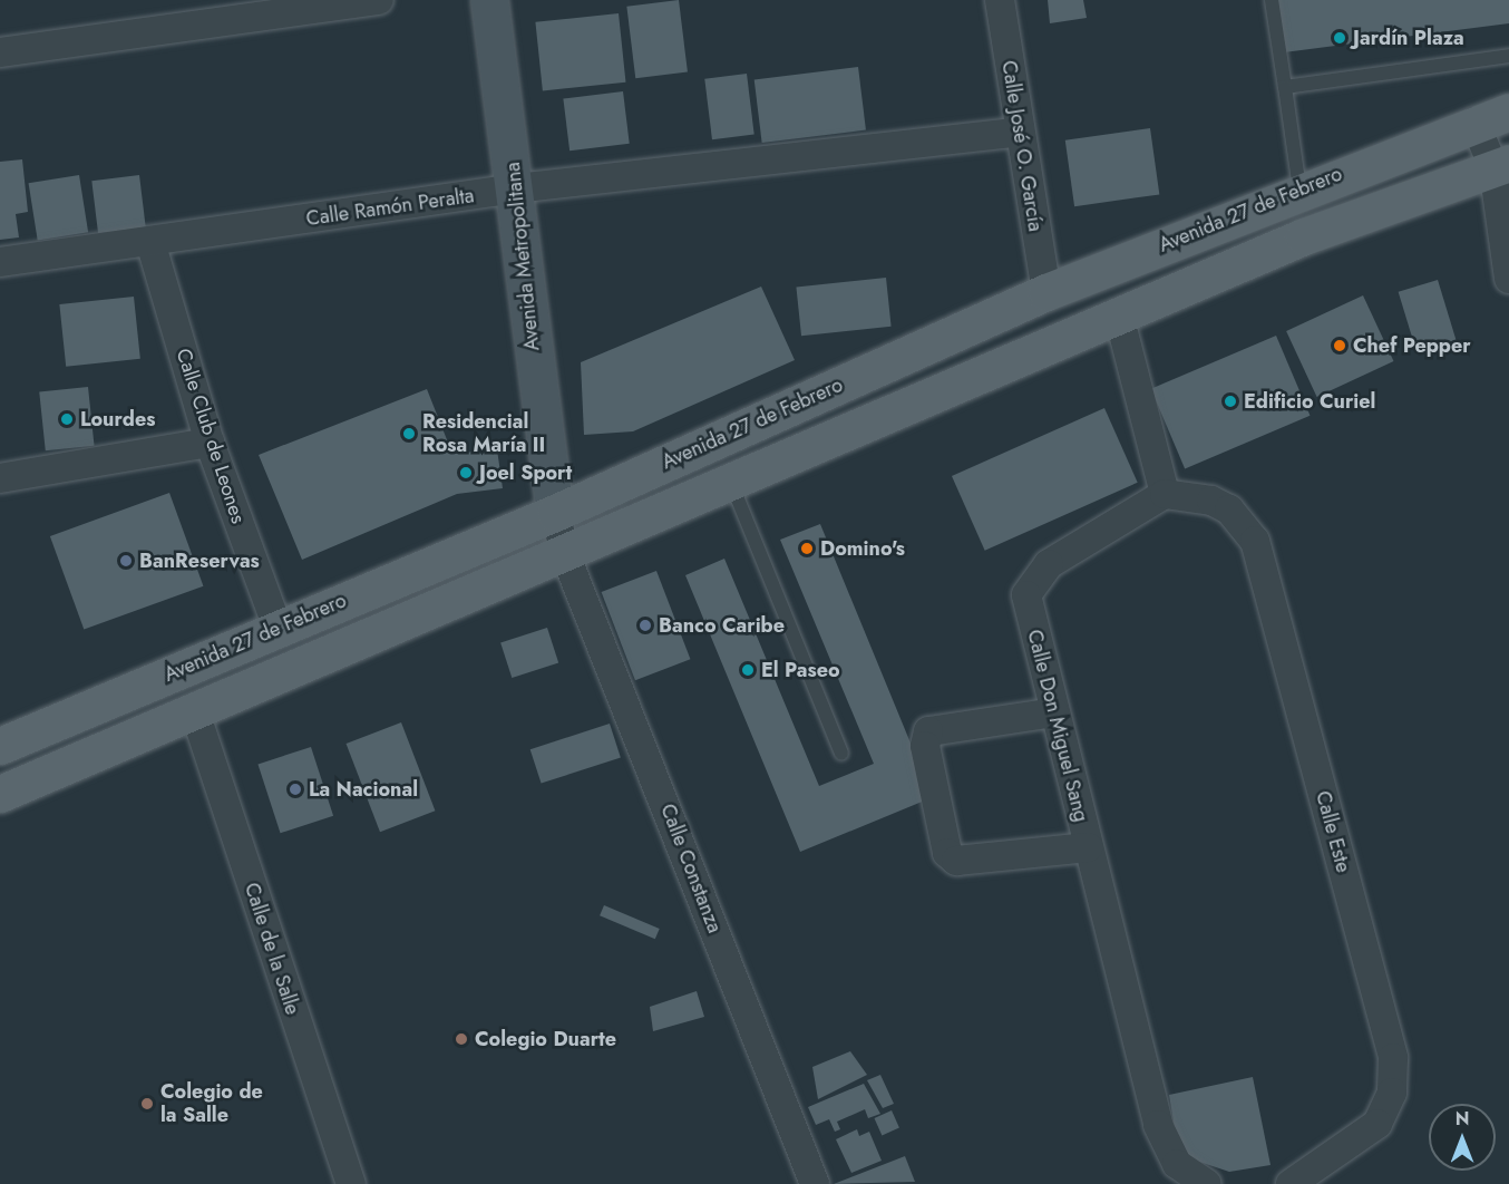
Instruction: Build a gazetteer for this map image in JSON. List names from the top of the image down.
{
  "streets": {
    "main road": ["Avenida 27 de Febrero", "Avenida Metropolitana"],
    "street": [
      "Calle José O. García",
      "Calle Ramón Peralta",
      "Calle Club de Leones",
      "Calle Don Miguel Sang",
      "Calle Este",
      "Calle Constanza",
      "Calle de la Salle"
    ]
  },
  "crossings": [
    ["Calle José O. García", "Calle Ramón Peralta"],
    ["Calle José O. García", "Avenida 27 de Febrero"],
    ["Calle Ramón Peralta", "Avenida Metropolitana"],
    ["Calle Ramón Peralta", "Calle Club de Leones"],
    ["Avenida 27 de Febrero", "Avenida Metropolitana"],
    ["Avenida 27 de Febrero", "Calle Club de Leones"],
    ["Avenida 27 de Febrero", "Calle Constanza"],
    ["Avenida Metropolitana", "Calle Constanza"],
    ["Calle Don Miguel Sang", "Calle Este"]
  ],
  "places": [
    "Jardín Plaza",
    "Chef Pepper",
    "Edificio Curiel",
    "Lourdes",
    "Residencial Rosa María II",
    "Joel Sport",
    "Domino's",
    "BanReservas",
    "Banco Caribe",
    "El Paseo",
    "La Nacional",
    "Colegio Duarte",
    "Colegio de la Salle"
  ],
  "north": "top"
}
